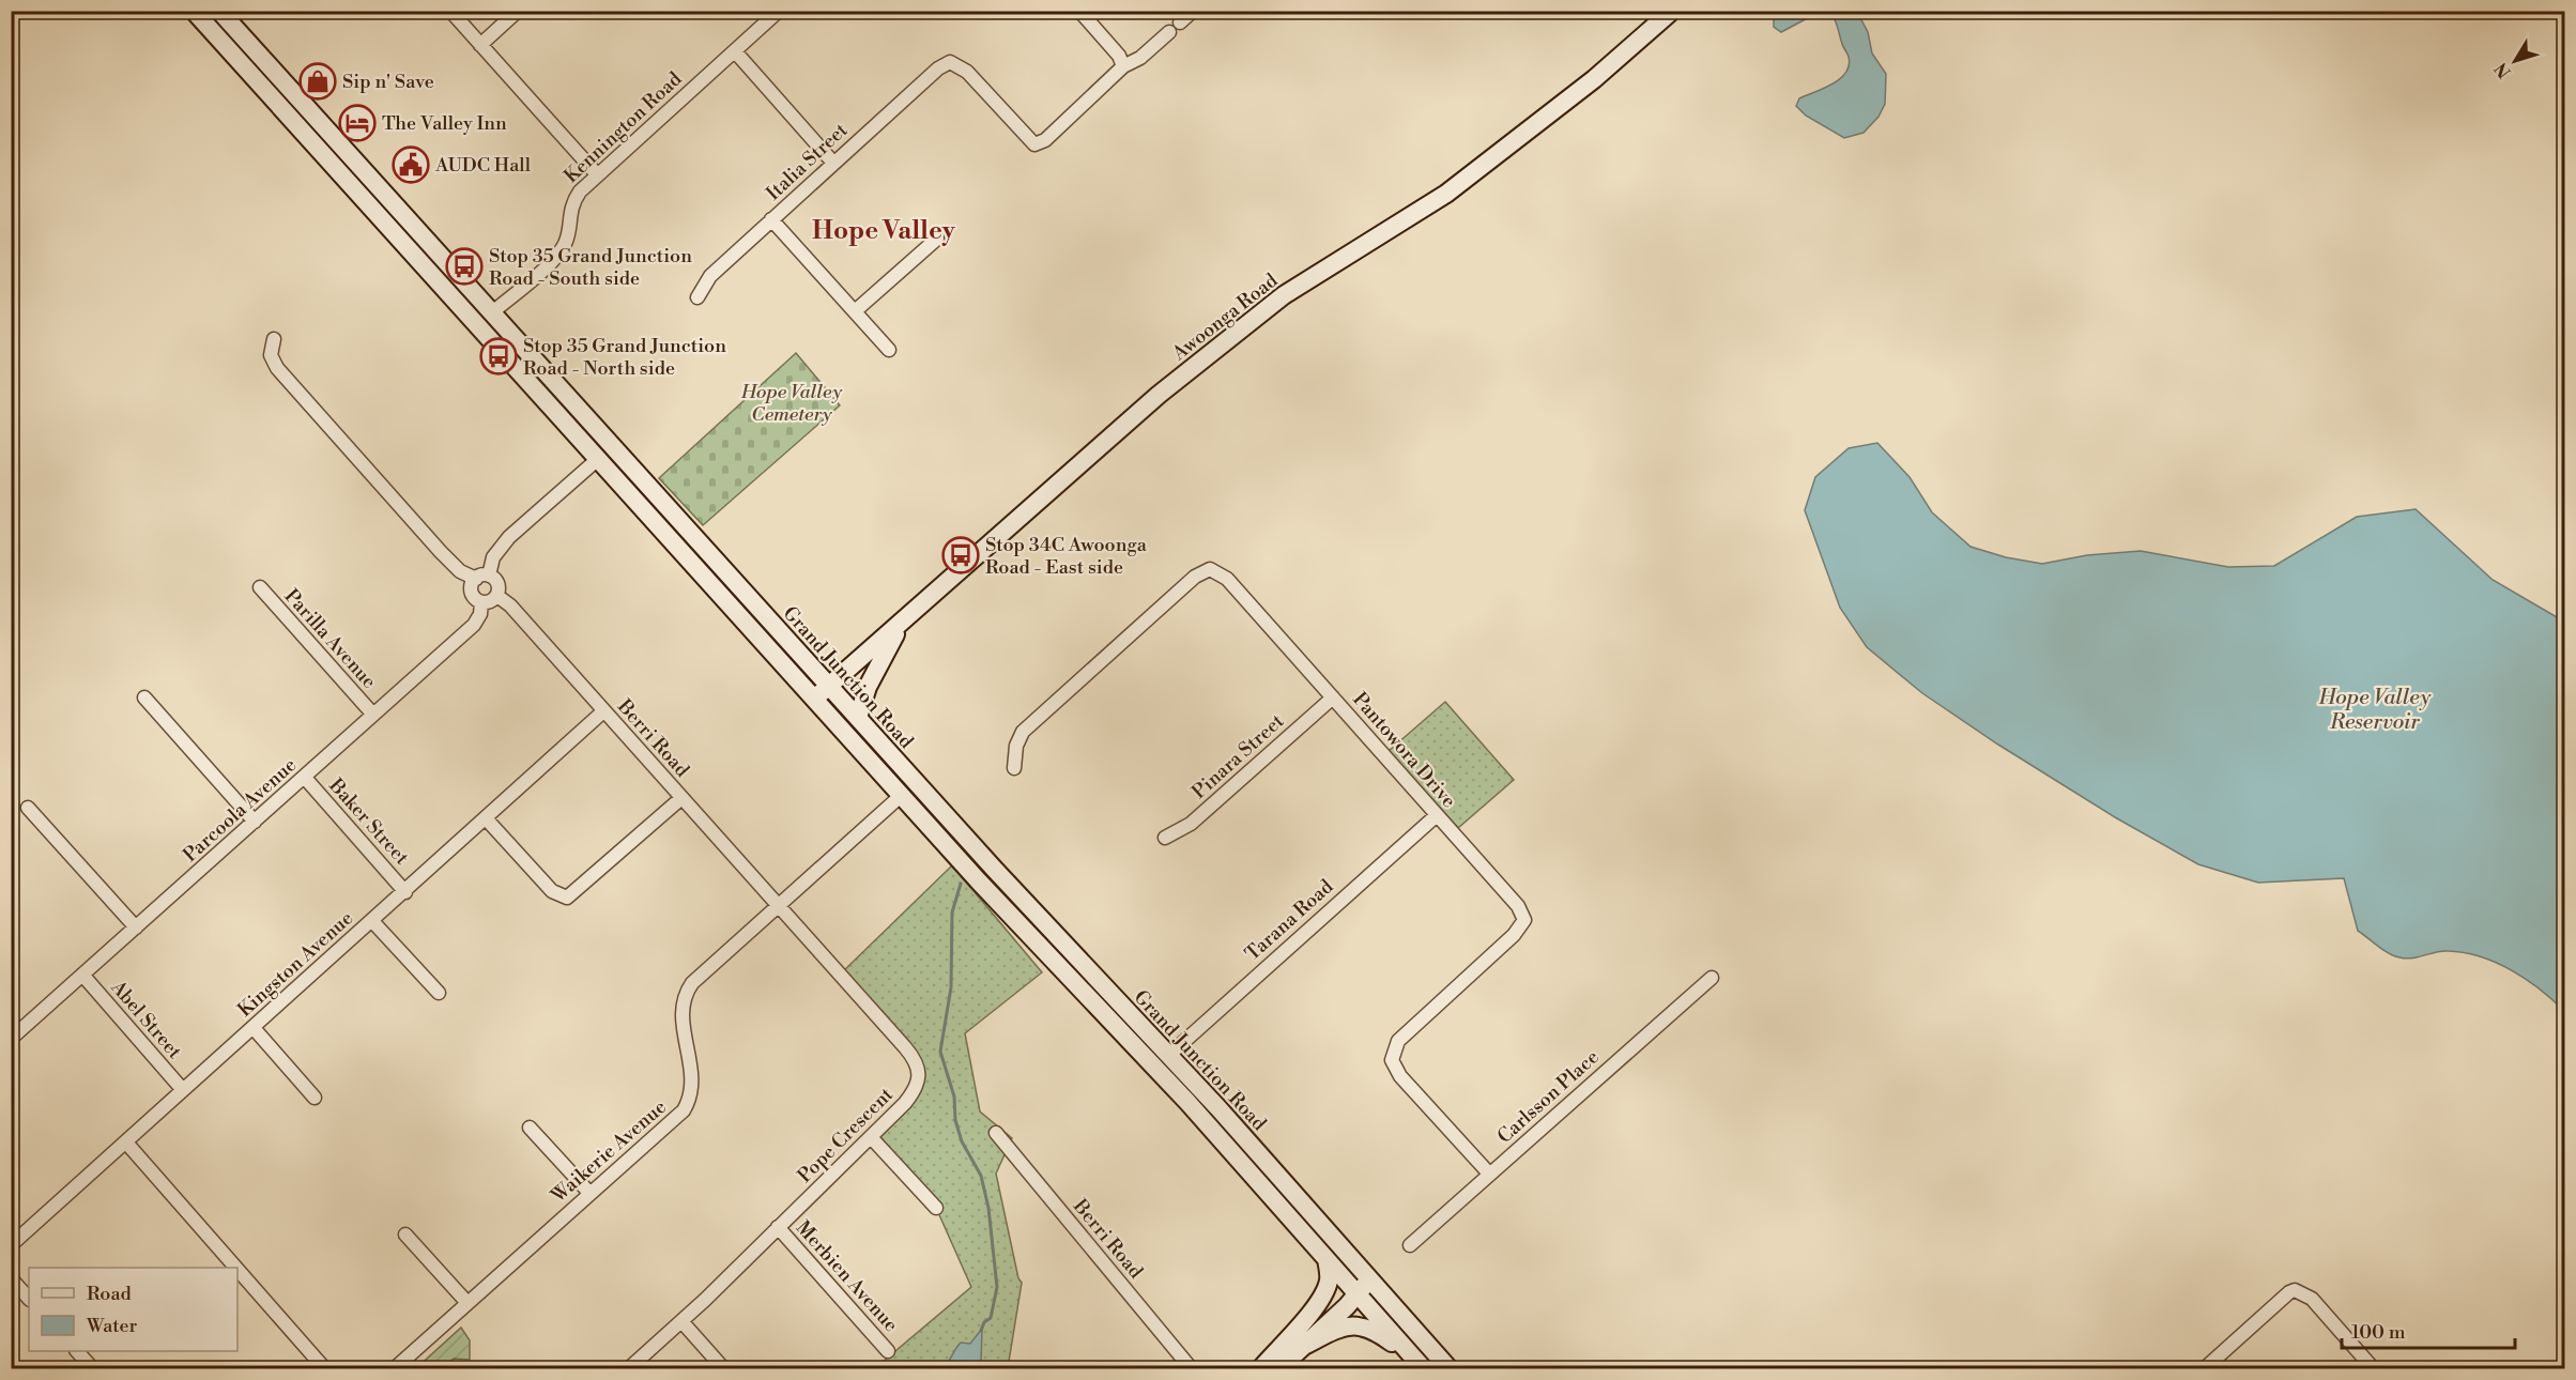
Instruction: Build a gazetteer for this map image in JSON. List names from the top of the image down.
{
  "streets": {
    "main road": ["Awoonga Road", "Grand Junction Road"],
    "street": [
      "Kennington Road",
      "Italia Street",
      "Parilla Avenue",
      "Berri Road",
      "Pantowora Drive",
      "Pinara Street",
      "Parcoola Avenue",
      "Baker Street",
      "Tarana Road",
      "Kingston Avenue",
      "Abel Street",
      "Carlsson Place",
      "Pope Crescent",
      "Waikerie Avenue",
      "Merbien Avenue"
    ]
  },
  "crossings": [
    ["Kennington Road", "Grand Junction Road"],
    ["Awoonga Road", "Grand Junction Road"],
    ["Parilla Avenue", "Parcoola Avenue"],
    ["Grand Junction Road", "Tarana Road"],
    ["Grand Junction Road", "Waikerie Avenue"],
    ["Berri Road", "Parcoola Avenue"],
    ["Berri Road", "Kingston Avenue"],
    ["Berri Road", "Pope Crescent"],
    ["Berri Road", "Waikerie Avenue"],
    ["Pantowora Drive", "Pinara Street"],
    ["Pantowora Drive", "Tarana Road"],
    ["Pantowora Drive", "Carlsson Place"],
    ["Parcoola Avenue", "Baker Street"],
    ["Parcoola Avenue", "Abel Street"],
    ["Baker Street", "Kingston Avenue"],
    ["Kingston Avenue", "Abel Street"],
    ["Pope Crescent", "Waikerie Avenue"],
    ["Pope Crescent", "Merbien Avenue"]
  ],
  "districts": ["Hope Valley"],
  "water": ["Hope Valley Reservoir"],
  "parks": ["Hope Valley Cemetery"],
  "places": {
    "shop": ["Sip n' Save"],
    "hotel": ["The Valley Inn"],
    "public building": ["AUDC Hall"],
    "bus stop": ["Stop 35 Grand Junction Road - South side", "Stop 35 Grand Junction Road - North side", "Stop 34C Awoonga Road - East side"]
  },
  "legend": ["Road", "Water"],
  "scale_bar": "100 m",
  "north": "bottom left"
}
